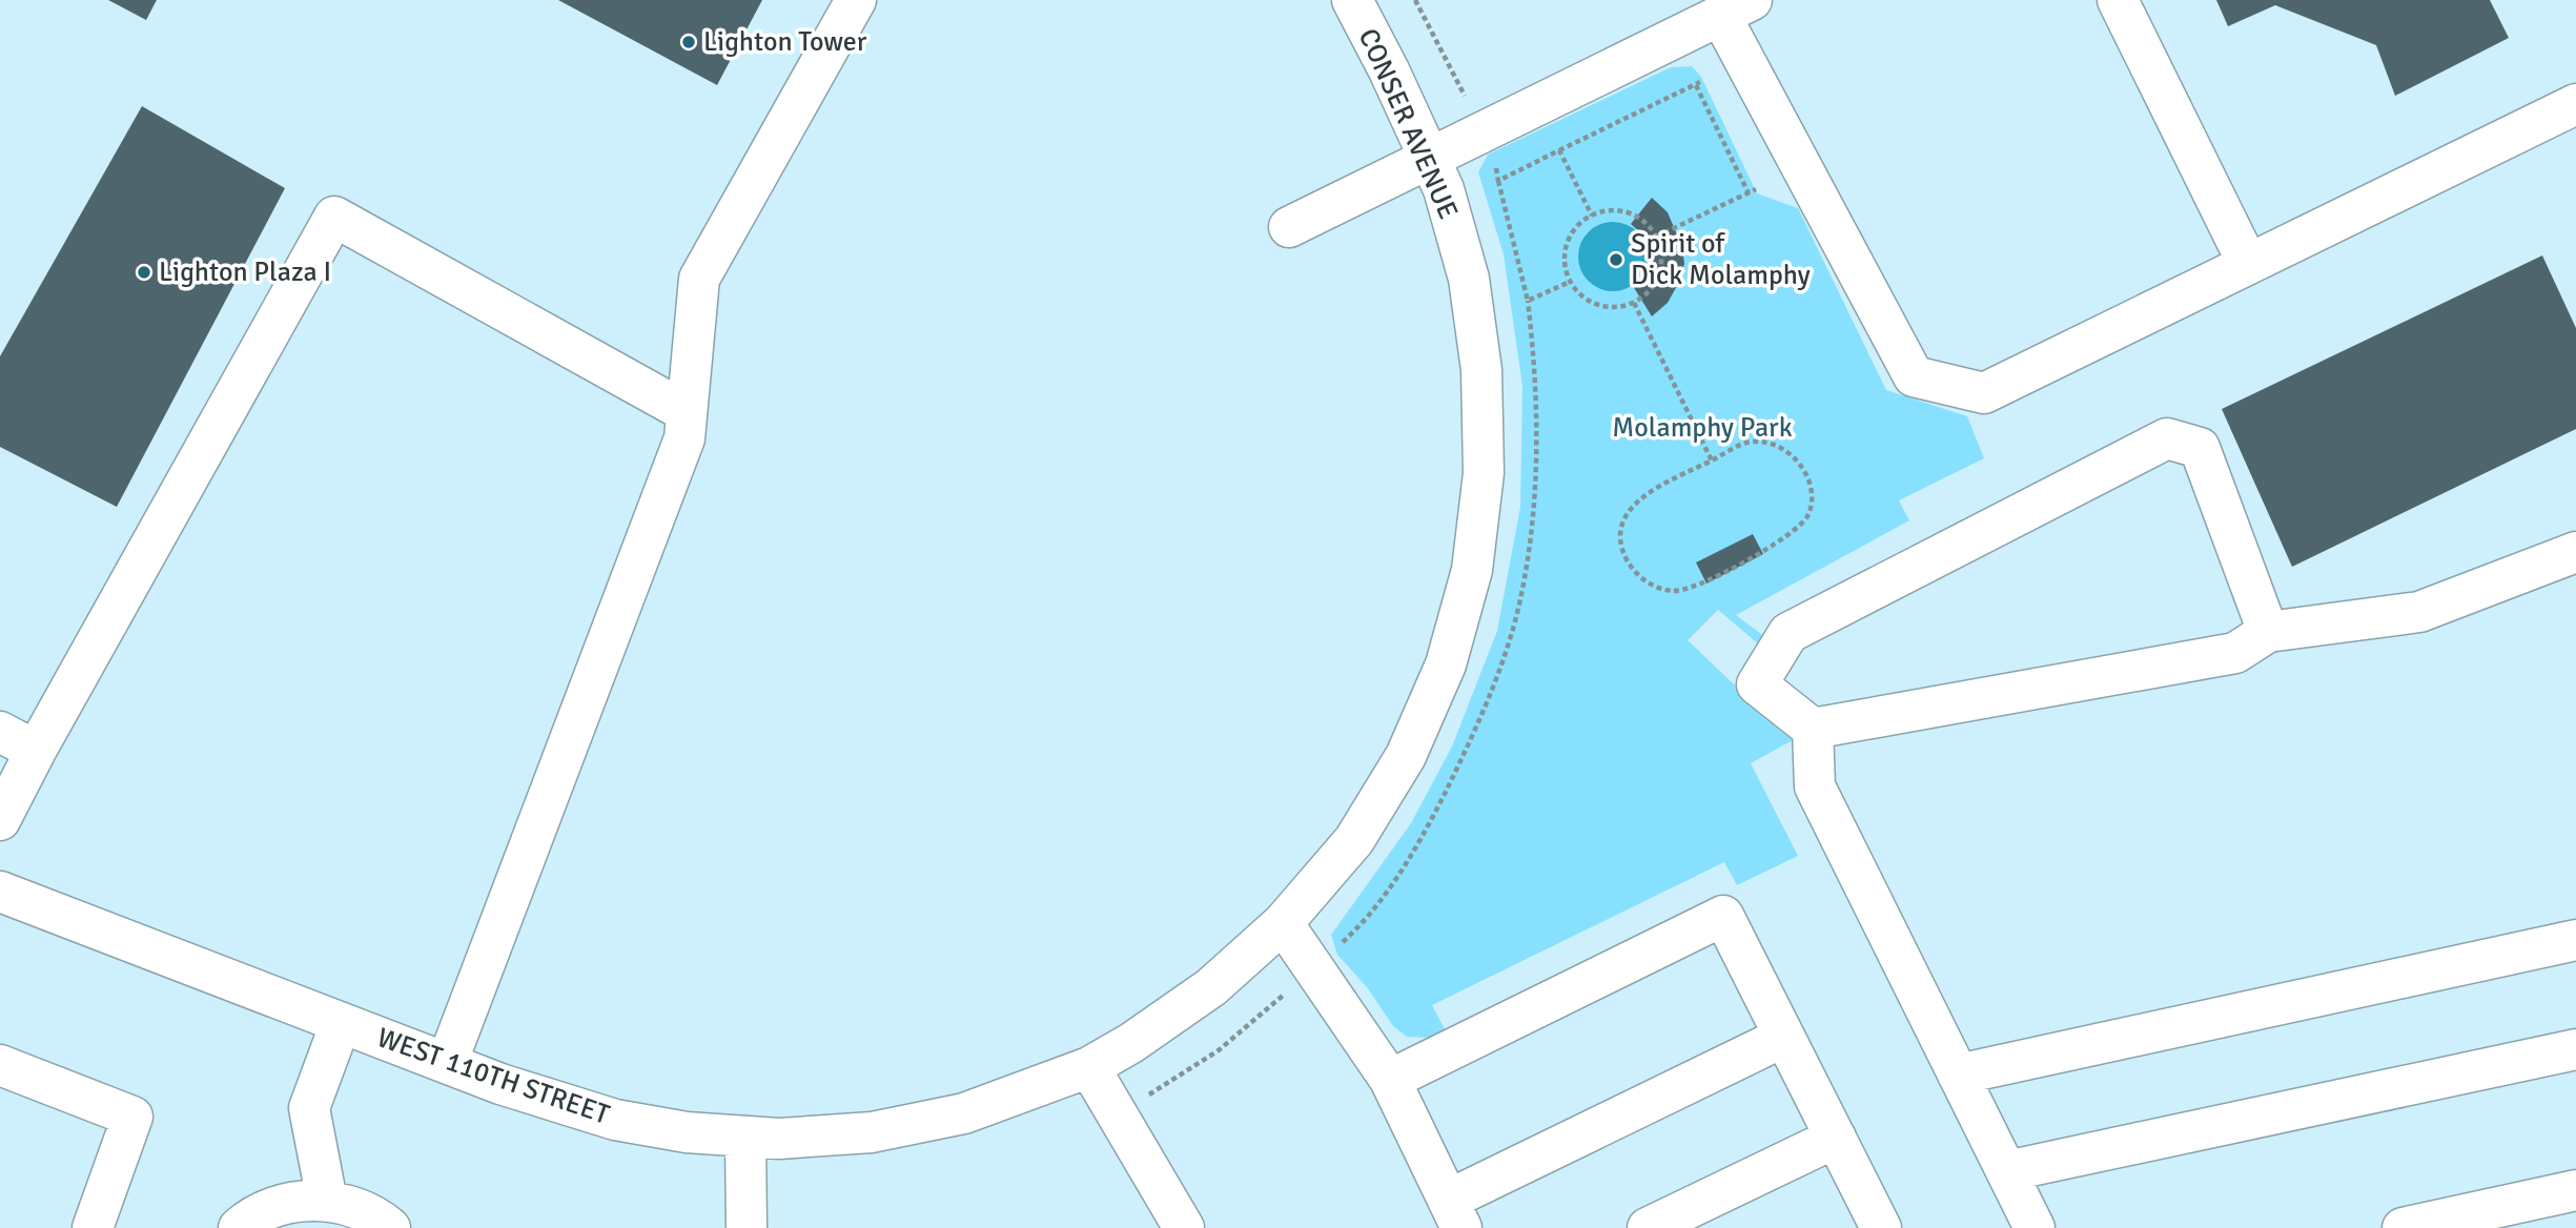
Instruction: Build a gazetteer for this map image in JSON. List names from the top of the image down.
{
  "streets": {
    "street": ["CONSER AVENUE", "WEST 110TH STREET"]
  },
  "crossings": [
    ["CONSER AVENUE", "WEST 110TH STREET"]
  ],
  "parks": ["Molamphy Park"],
  "places": ["Lighton Tower", "Spirit of Dick Molamphy", "Lighton Plaza I"]
}
